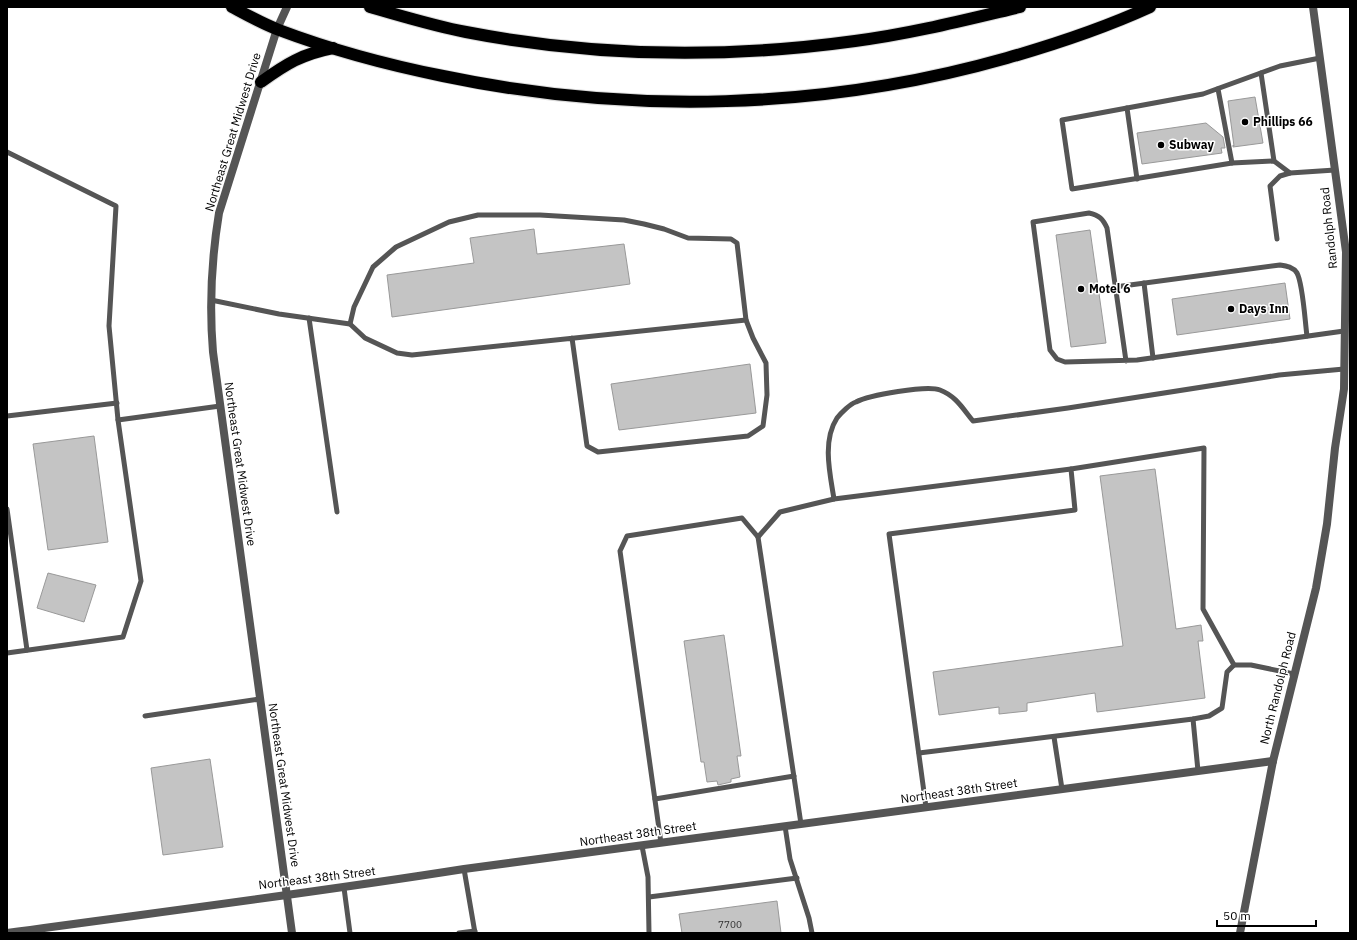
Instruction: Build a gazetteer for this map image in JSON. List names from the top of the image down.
{
  "streets": {
    "street": [
      "Northeast Great Midwest Drive",
      "Randolph Road",
      "North Randolph Road",
      "Northeast 38th Street"
    ]
  },
  "crossings": [
    ["Northeast Great Midwest Drive", "Northeast 38th Street"],
    ["Randolph Road", "North Randolph Road"],
    ["North Randolph Road", "Northeast 38th Street"]
  ],
  "places": [
    "Phillips 66",
    "Subway",
    "Motel 6",
    "Days Inn"
  ],
  "house_numbers": ["7700"],
  "scale_bar": "50 m"
}
